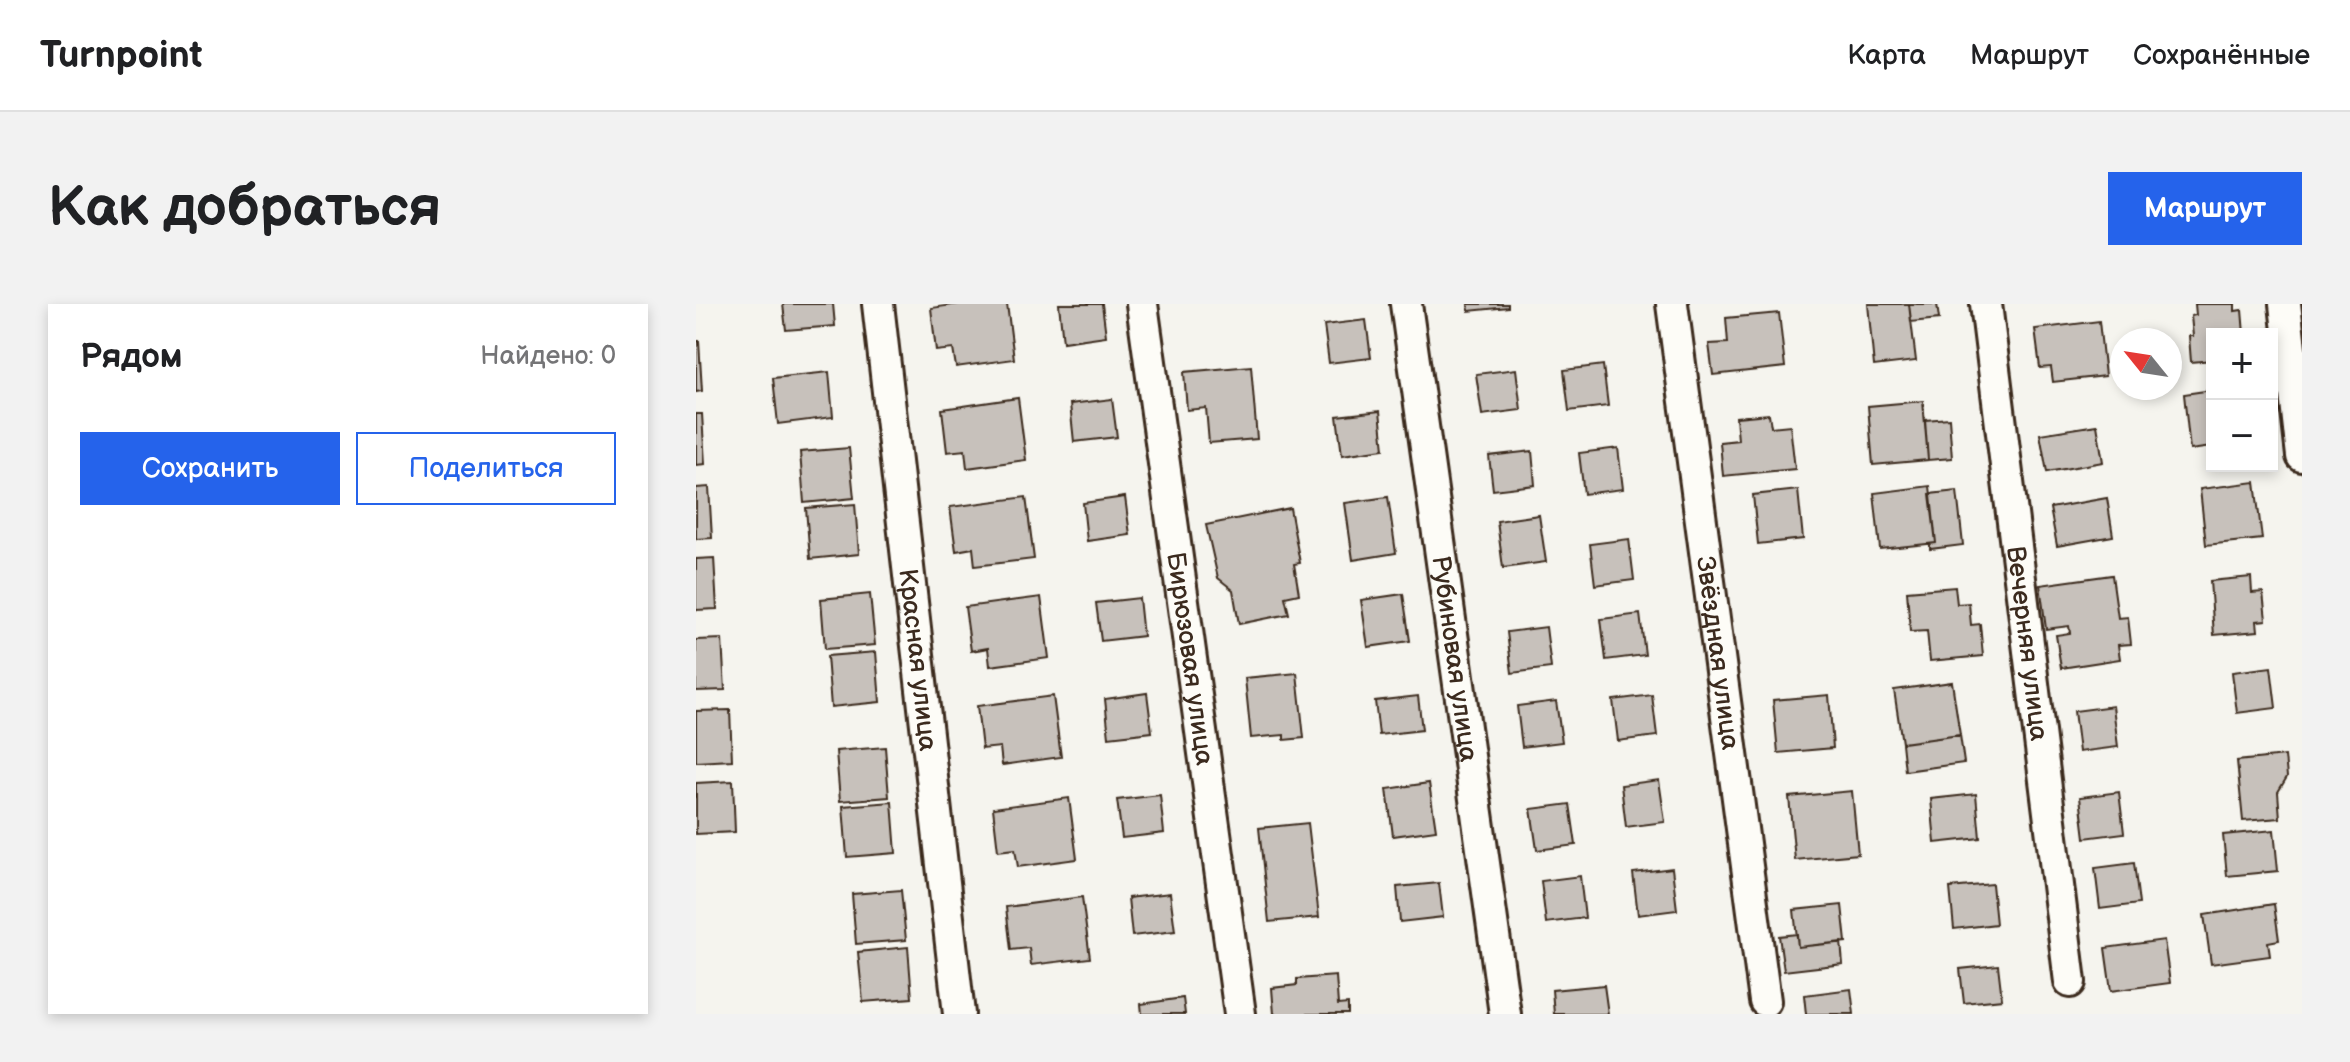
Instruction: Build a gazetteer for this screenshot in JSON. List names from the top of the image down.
{
  "streets": {
    "street": [
      "Вечерняя улица",
      "Звёздная улица",
      "Красная улица",
      "Бирюзовая улица",
      "Рубиновая улица"
    ]
  },
  "north": "top left",
  "page": {
    "header": "Turnpoint",
    "nav": ["Карта", "Маршрут", "Сохранённые"],
    "buttons": [
      "Маршрут",
      ["Сохранить", "Поделиться"]
    ],
    "title": "Как добраться",
    "heading": ["Рядом", "Найдено: 0"],
    "map_buttons": ["+", "−"]
  }
}
